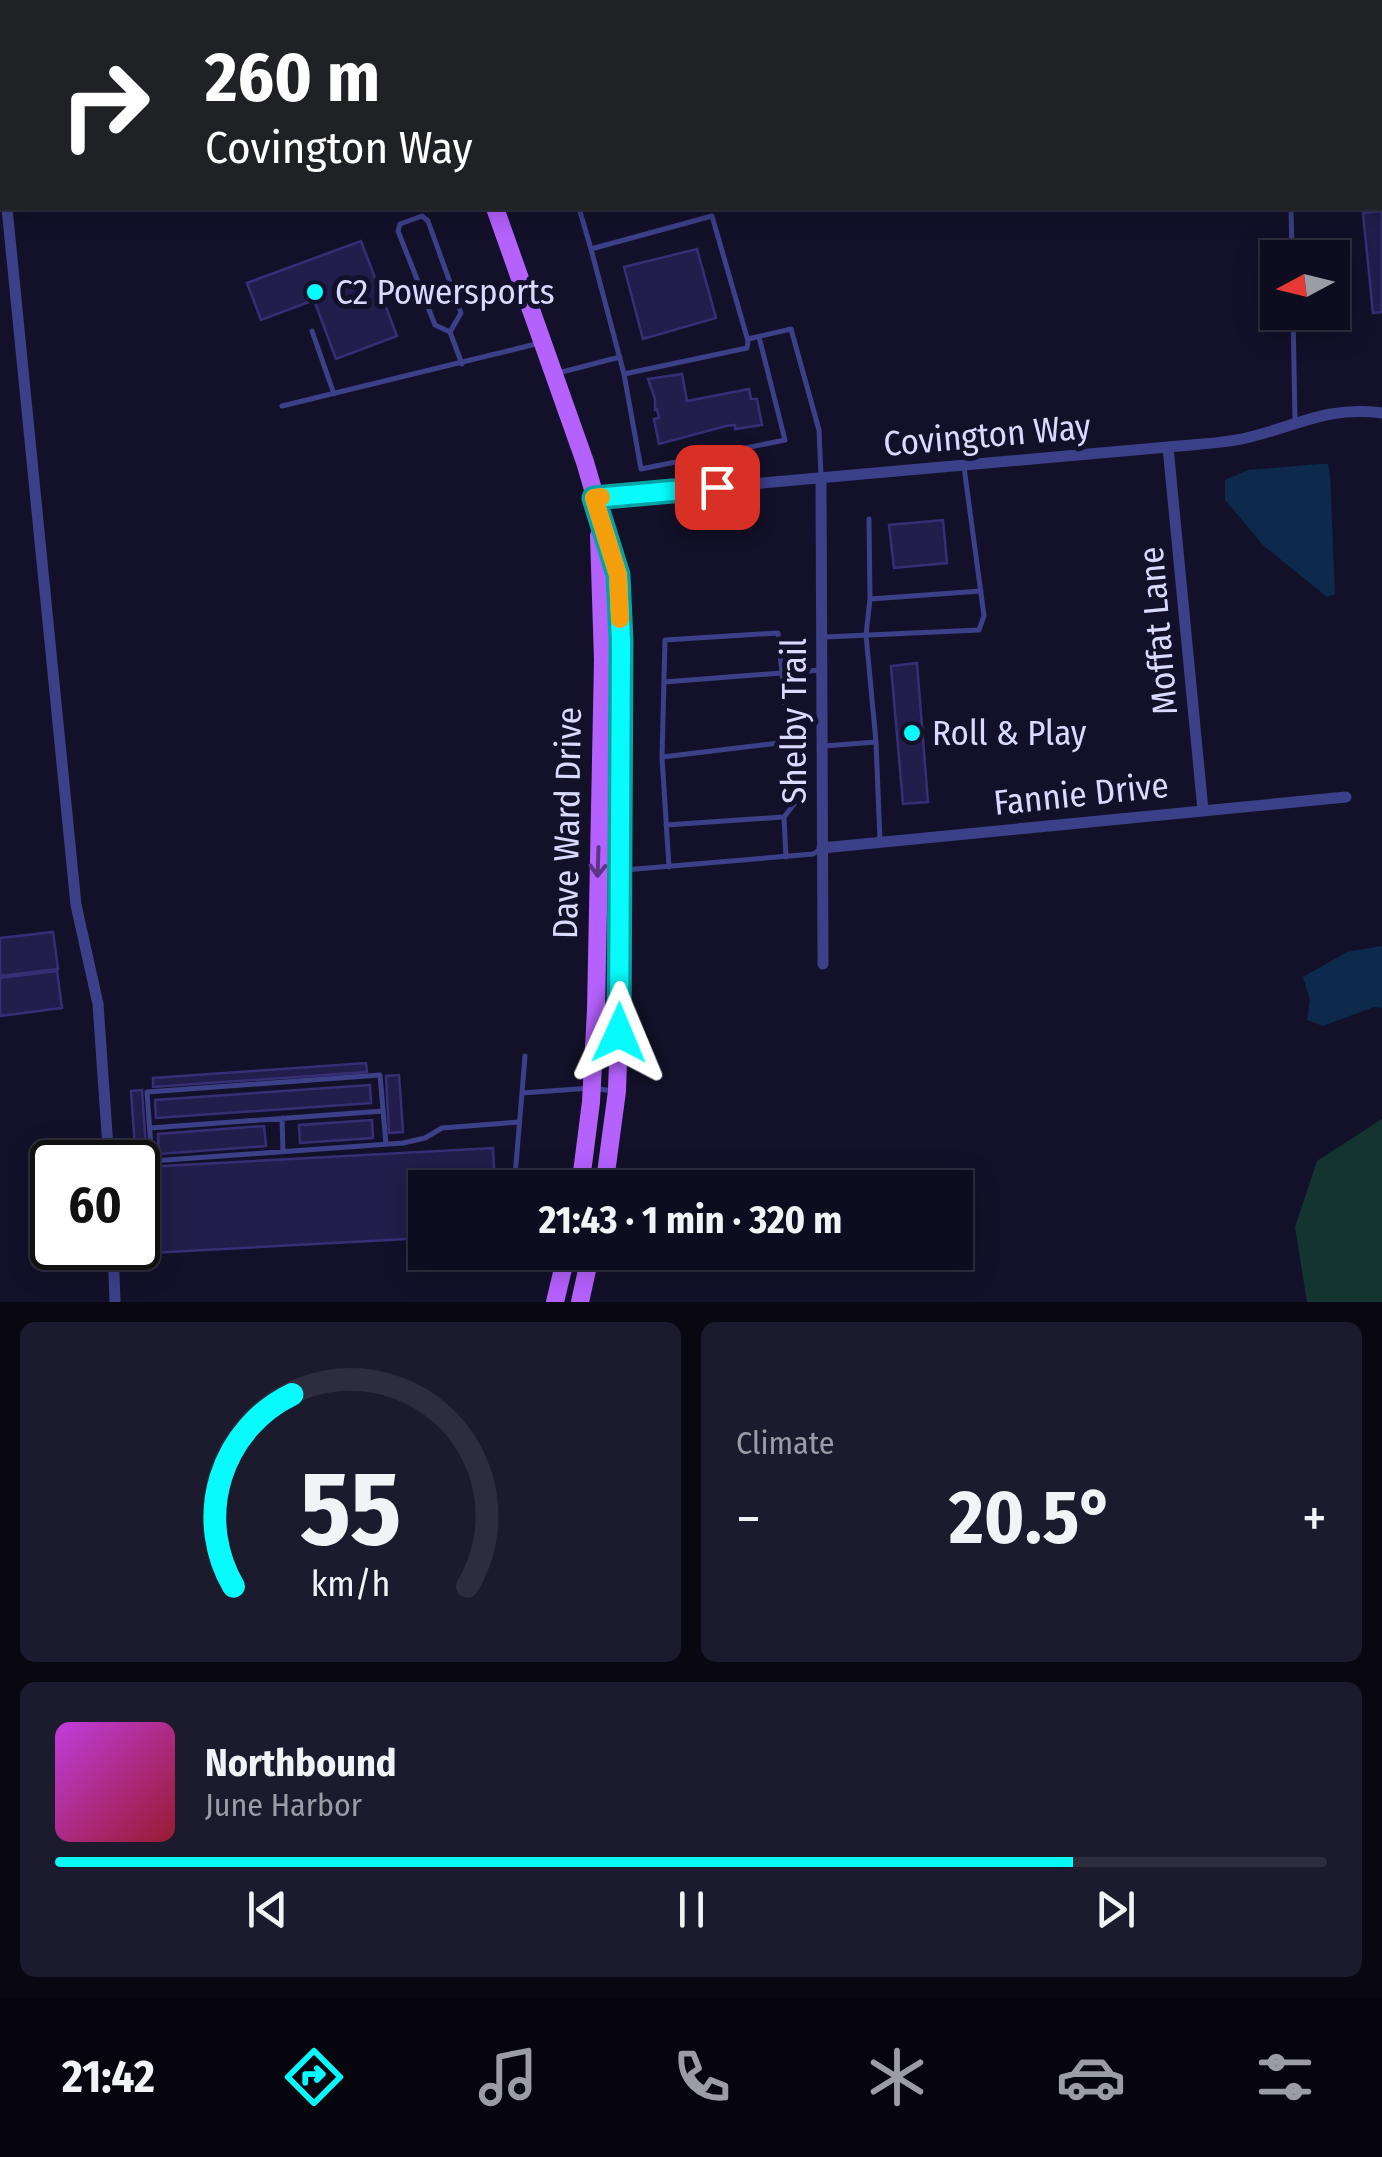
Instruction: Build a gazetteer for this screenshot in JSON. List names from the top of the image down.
{
  "streets": {
    "main road": ["Dave Ward Drive"],
    "street": [
      "Covington Way",
      "Moffat Lane",
      "Shelby Trail",
      "Fannie Drive"
    ]
  },
  "crossings": [
    ["Covington Way", "Moffat Lane"],
    ["Covington Way", "Shelby Trail"],
    ["Covington Way", "Dave Ward Drive"],
    ["Moffat Lane", "Fannie Drive"],
    ["Shelby Trail", "Fannie Drive"]
  ],
  "places": ["C2 Powersports", "Roll & Play"],
  "north": "left",
  "page": {
    "turn": ["260 m", "Covington Way"],
    "limit": "60",
    "trip": "21:43 · 1 min · 320 m",
    "tile": "Climate",
    "heat": ["−", "20.5°", "+"],
    "song": ["Northbound", "June Harbor"],
    "tabs": "21:42",
    "gauge": ["55", "km/h"]
  }
}
